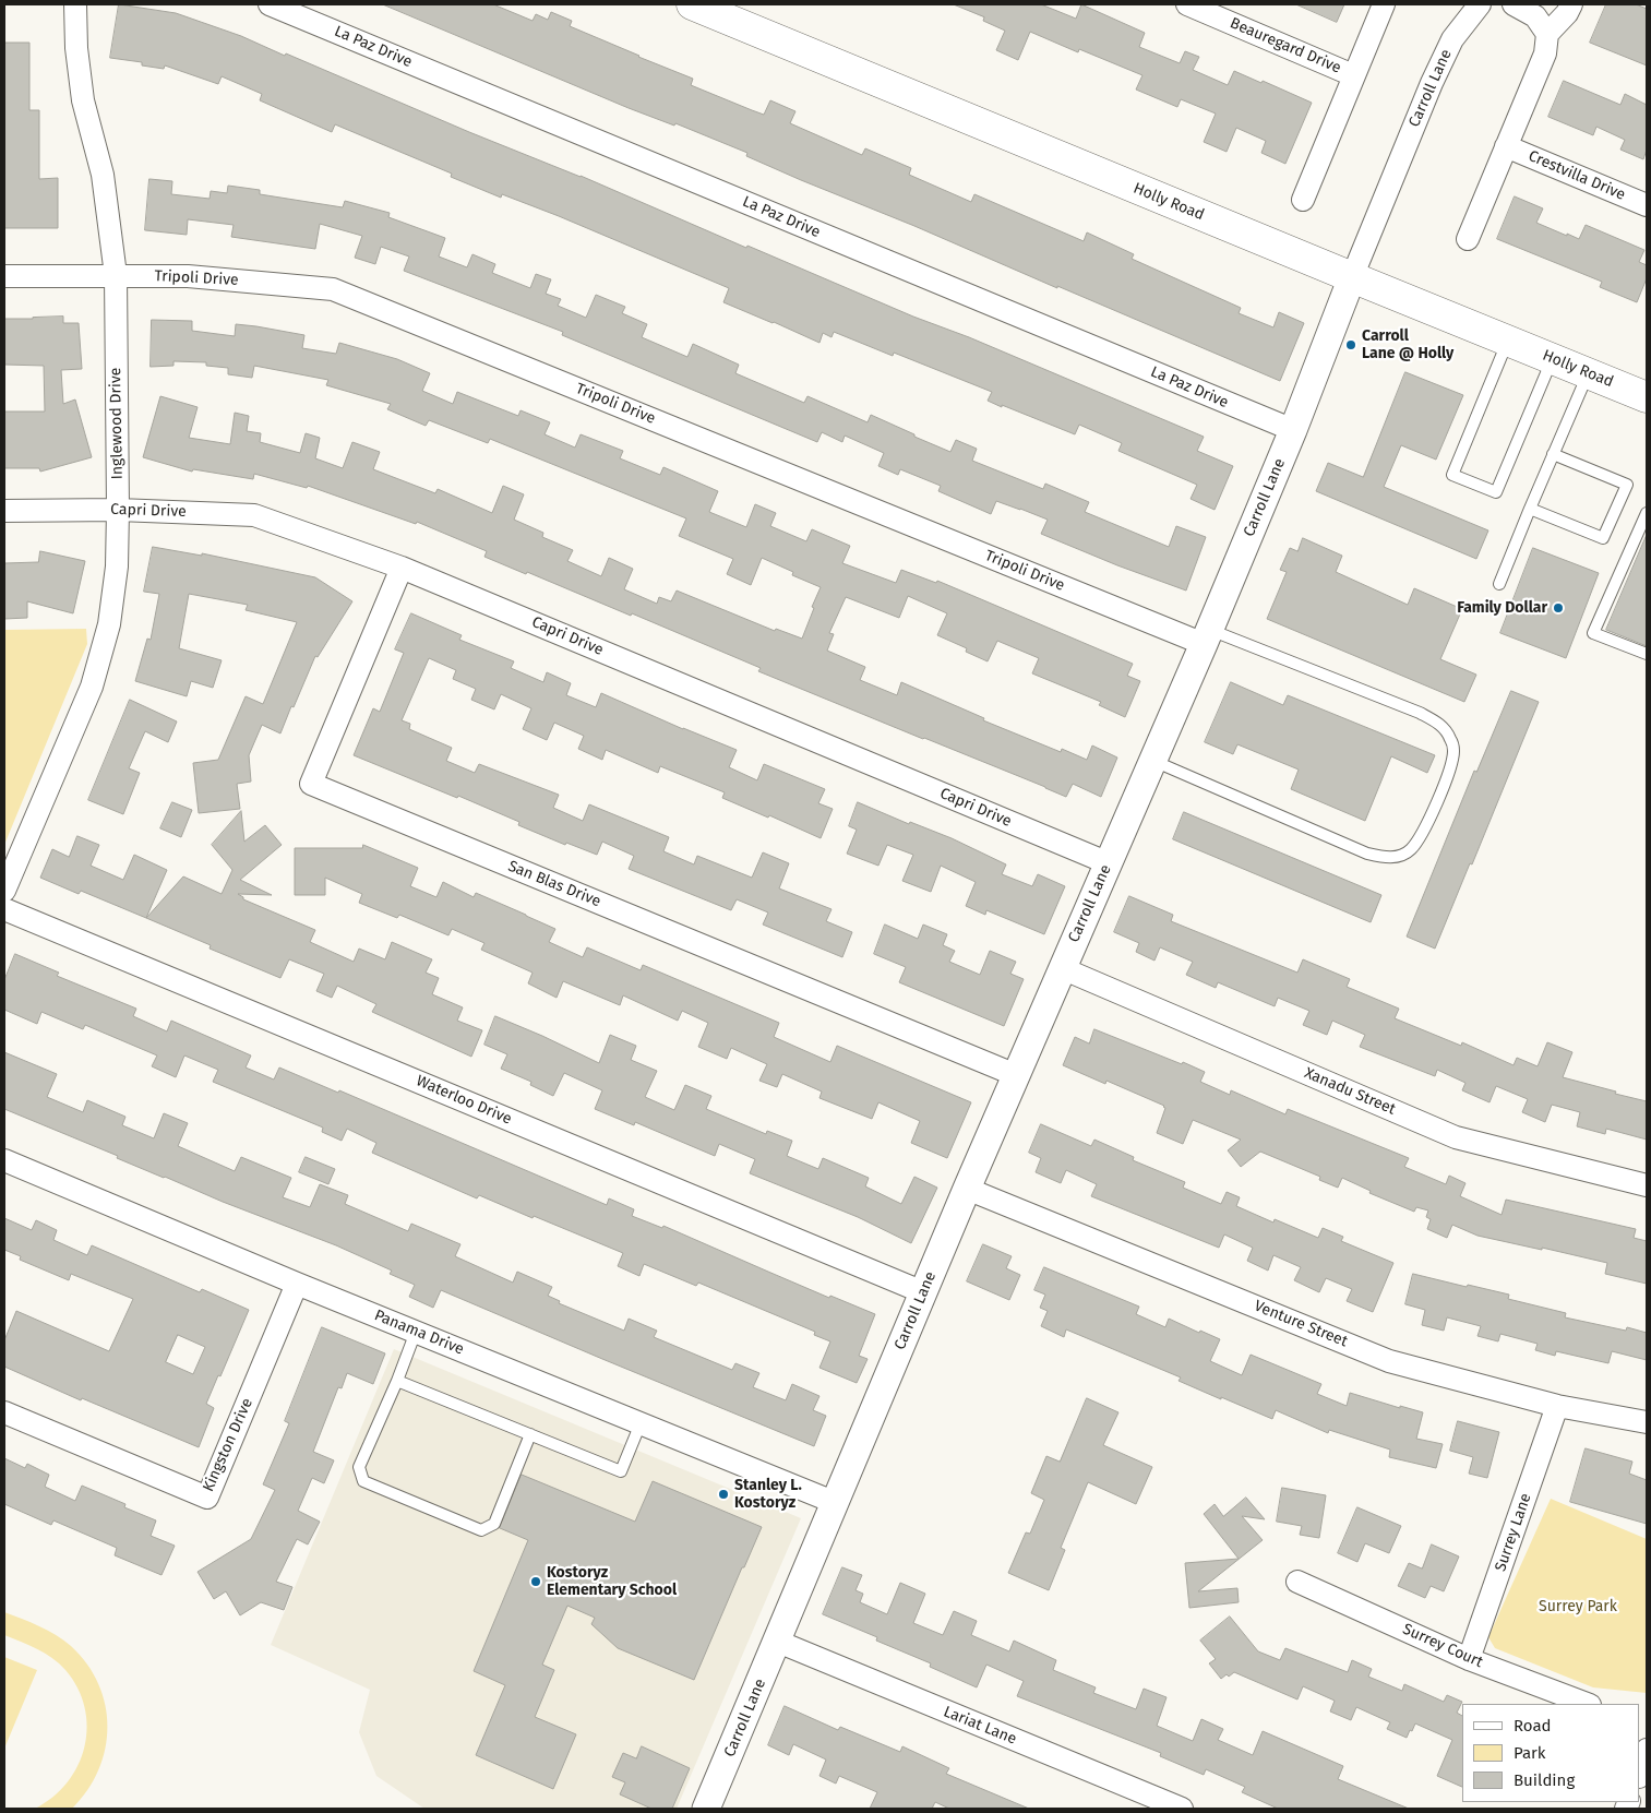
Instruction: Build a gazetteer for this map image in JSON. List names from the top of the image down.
{
  "streets": {
    "main road": ["Holly Road"],
    "street": [
      "Beauregard Drive",
      "La Paz Drive",
      "Carroll Lane",
      "Crestvilla Drive",
      "Tripoli Drive",
      "Inglewood Drive",
      "Capri Drive",
      "San Blas Drive",
      "Xanadu Street",
      "Waterloo Drive",
      "Venture Street",
      "Panama Drive",
      "Kingston Drive",
      "Surrey Lane",
      "Surrey Court",
      "Lariat Lane"
    ]
  },
  "crossings": [
    ["La Paz Drive", "Carroll Lane"],
    ["Carroll Lane", "Holly Road"],
    ["Carroll Lane", "Tripoli Drive"],
    ["Carroll Lane", "Capri Drive"],
    ["Carroll Lane", "San Blas Drive"],
    ["Carroll Lane", "Xanadu Street"],
    ["Carroll Lane", "Waterloo Drive"],
    ["Carroll Lane", "Venture Street"],
    ["Carroll Lane", "Panama Drive"],
    ["Carroll Lane", "Lariat Lane"],
    ["Tripoli Drive", "Inglewood Drive"],
    ["Inglewood Drive", "Capri Drive"],
    ["Capri Drive", "San Blas Drive"],
    ["Venture Street", "Surrey Lane"],
    ["Panama Drive", "Kingston Drive"],
    ["Surrey Lane", "Surrey Court"]
  ],
  "parks": ["Surrey Park"],
  "places": [
    "Carroll Lane @ Holly",
    "Family Dollar",
    "Stanley L. Kostoryz",
    "Kostoryz Elementary School"
  ],
  "legend": ["Road", "Park", "Building"]
}
